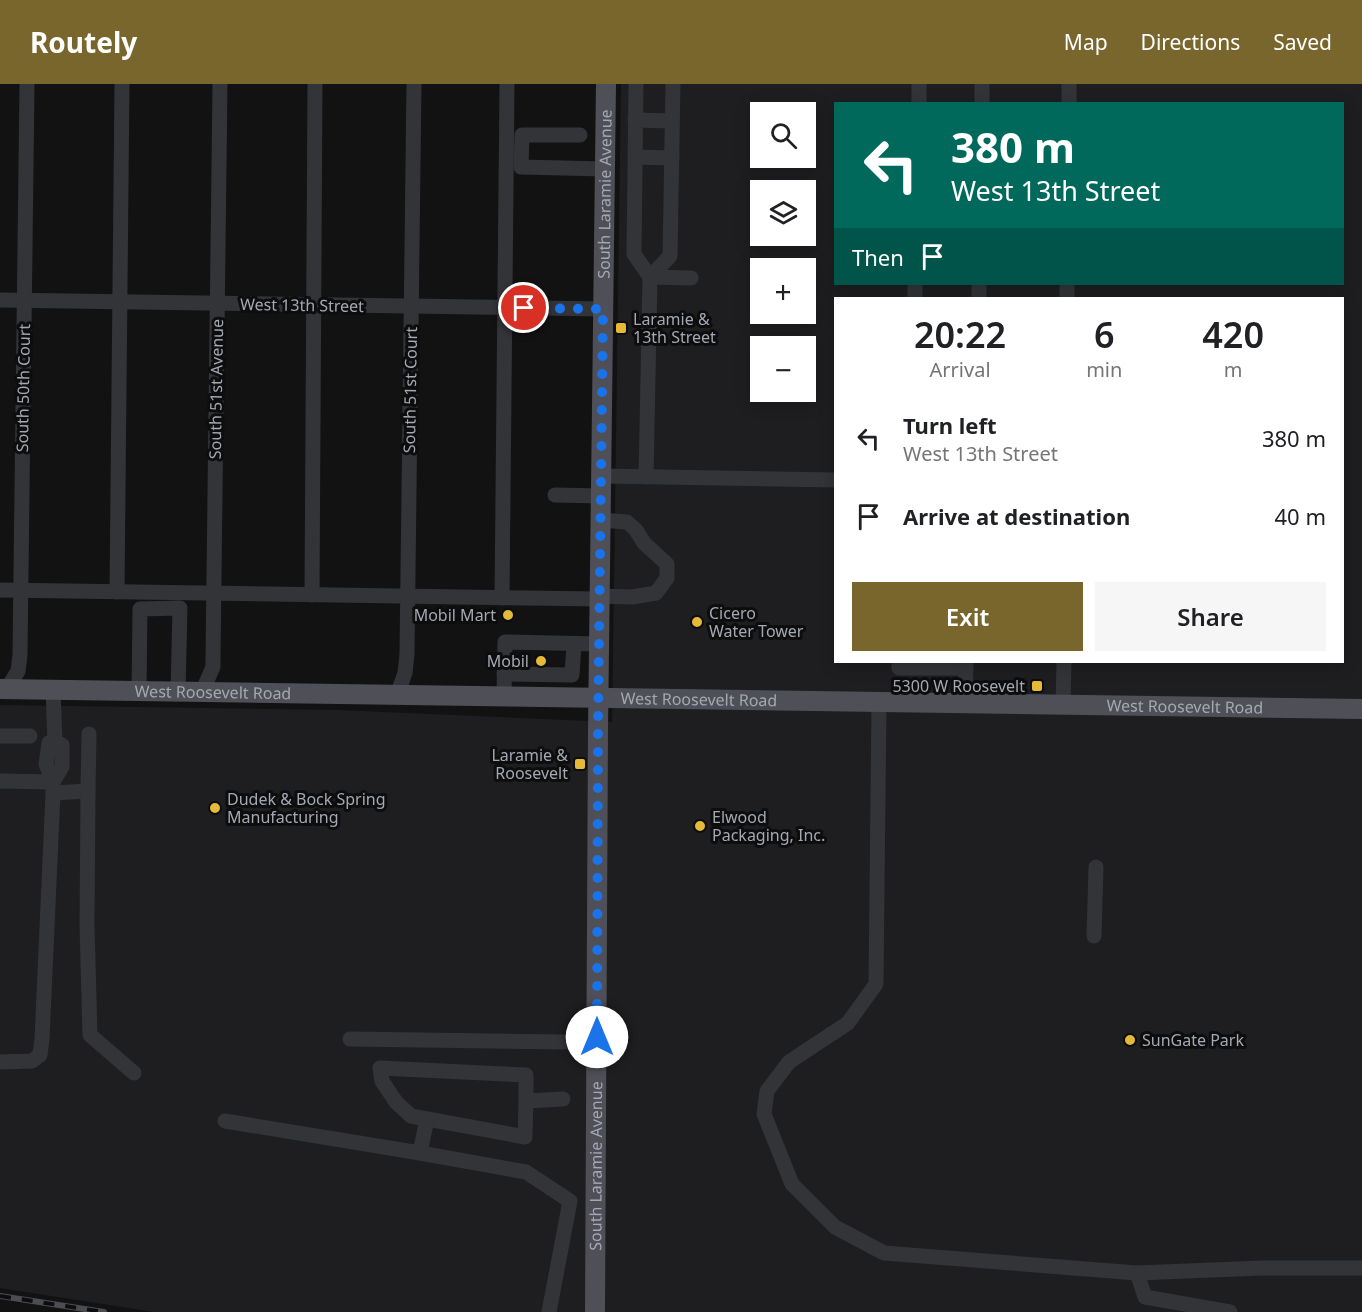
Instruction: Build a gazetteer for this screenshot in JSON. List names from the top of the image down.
{
  "streets": {
    "main road": ["South Laramie Avenue", "West Roosevelt Road"],
    "street": [
      "West 13th Street",
      "South 50th Court",
      "South 51st Avenue",
      "South 51st Court"
    ]
  },
  "crossings": [
    ["South Laramie Avenue", "West 13th Street"],
    ["South Laramie Avenue", "West Roosevelt Road"],
    ["West 13th Street", "South 50th Court"],
    ["West 13th Street", "South 51st Avenue"],
    ["West 13th Street", "South 51st Court"],
    ["South 50th Court", "West Roosevelt Road"],
    ["South 51st Avenue", "West Roosevelt Road"],
    ["South 51st Court", "West Roosevelt Road"]
  ],
  "places": {
    "transit": ["Laramie & 13th Street", "5300 W Roosevelt", "Laramie & Roosevelt"],
    "other": [
      "Mobil Mart",
      "Cicero Water Tower",
      "Mobil",
      "Dudek & Bock Spring Manufacturing",
      "Elwood Packaging, Inc.",
      "SunGate Park"
    ]
  },
  "page": {
    "header": "Routely",
    "nav": ["Map", "Directions", "Saved"],
    "map_buttons": ["+", "−"],
    "turn": ["380 m", "West 13th Street"],
    "then": "Then",
    "eta": [
      "20:22",
      "Arrival",
      "6",
      "min",
      "420",
      "m"
    ],
    "list": [
      {
        "name": "Turn left",
        "note": "West 13th Street",
        "value": "380 m"
      },
      {
        "name": "Arrive at destination",
        "value": "40 m"
      }
    ],
    "buttons": ["Exit", "Share"]
  }
}
